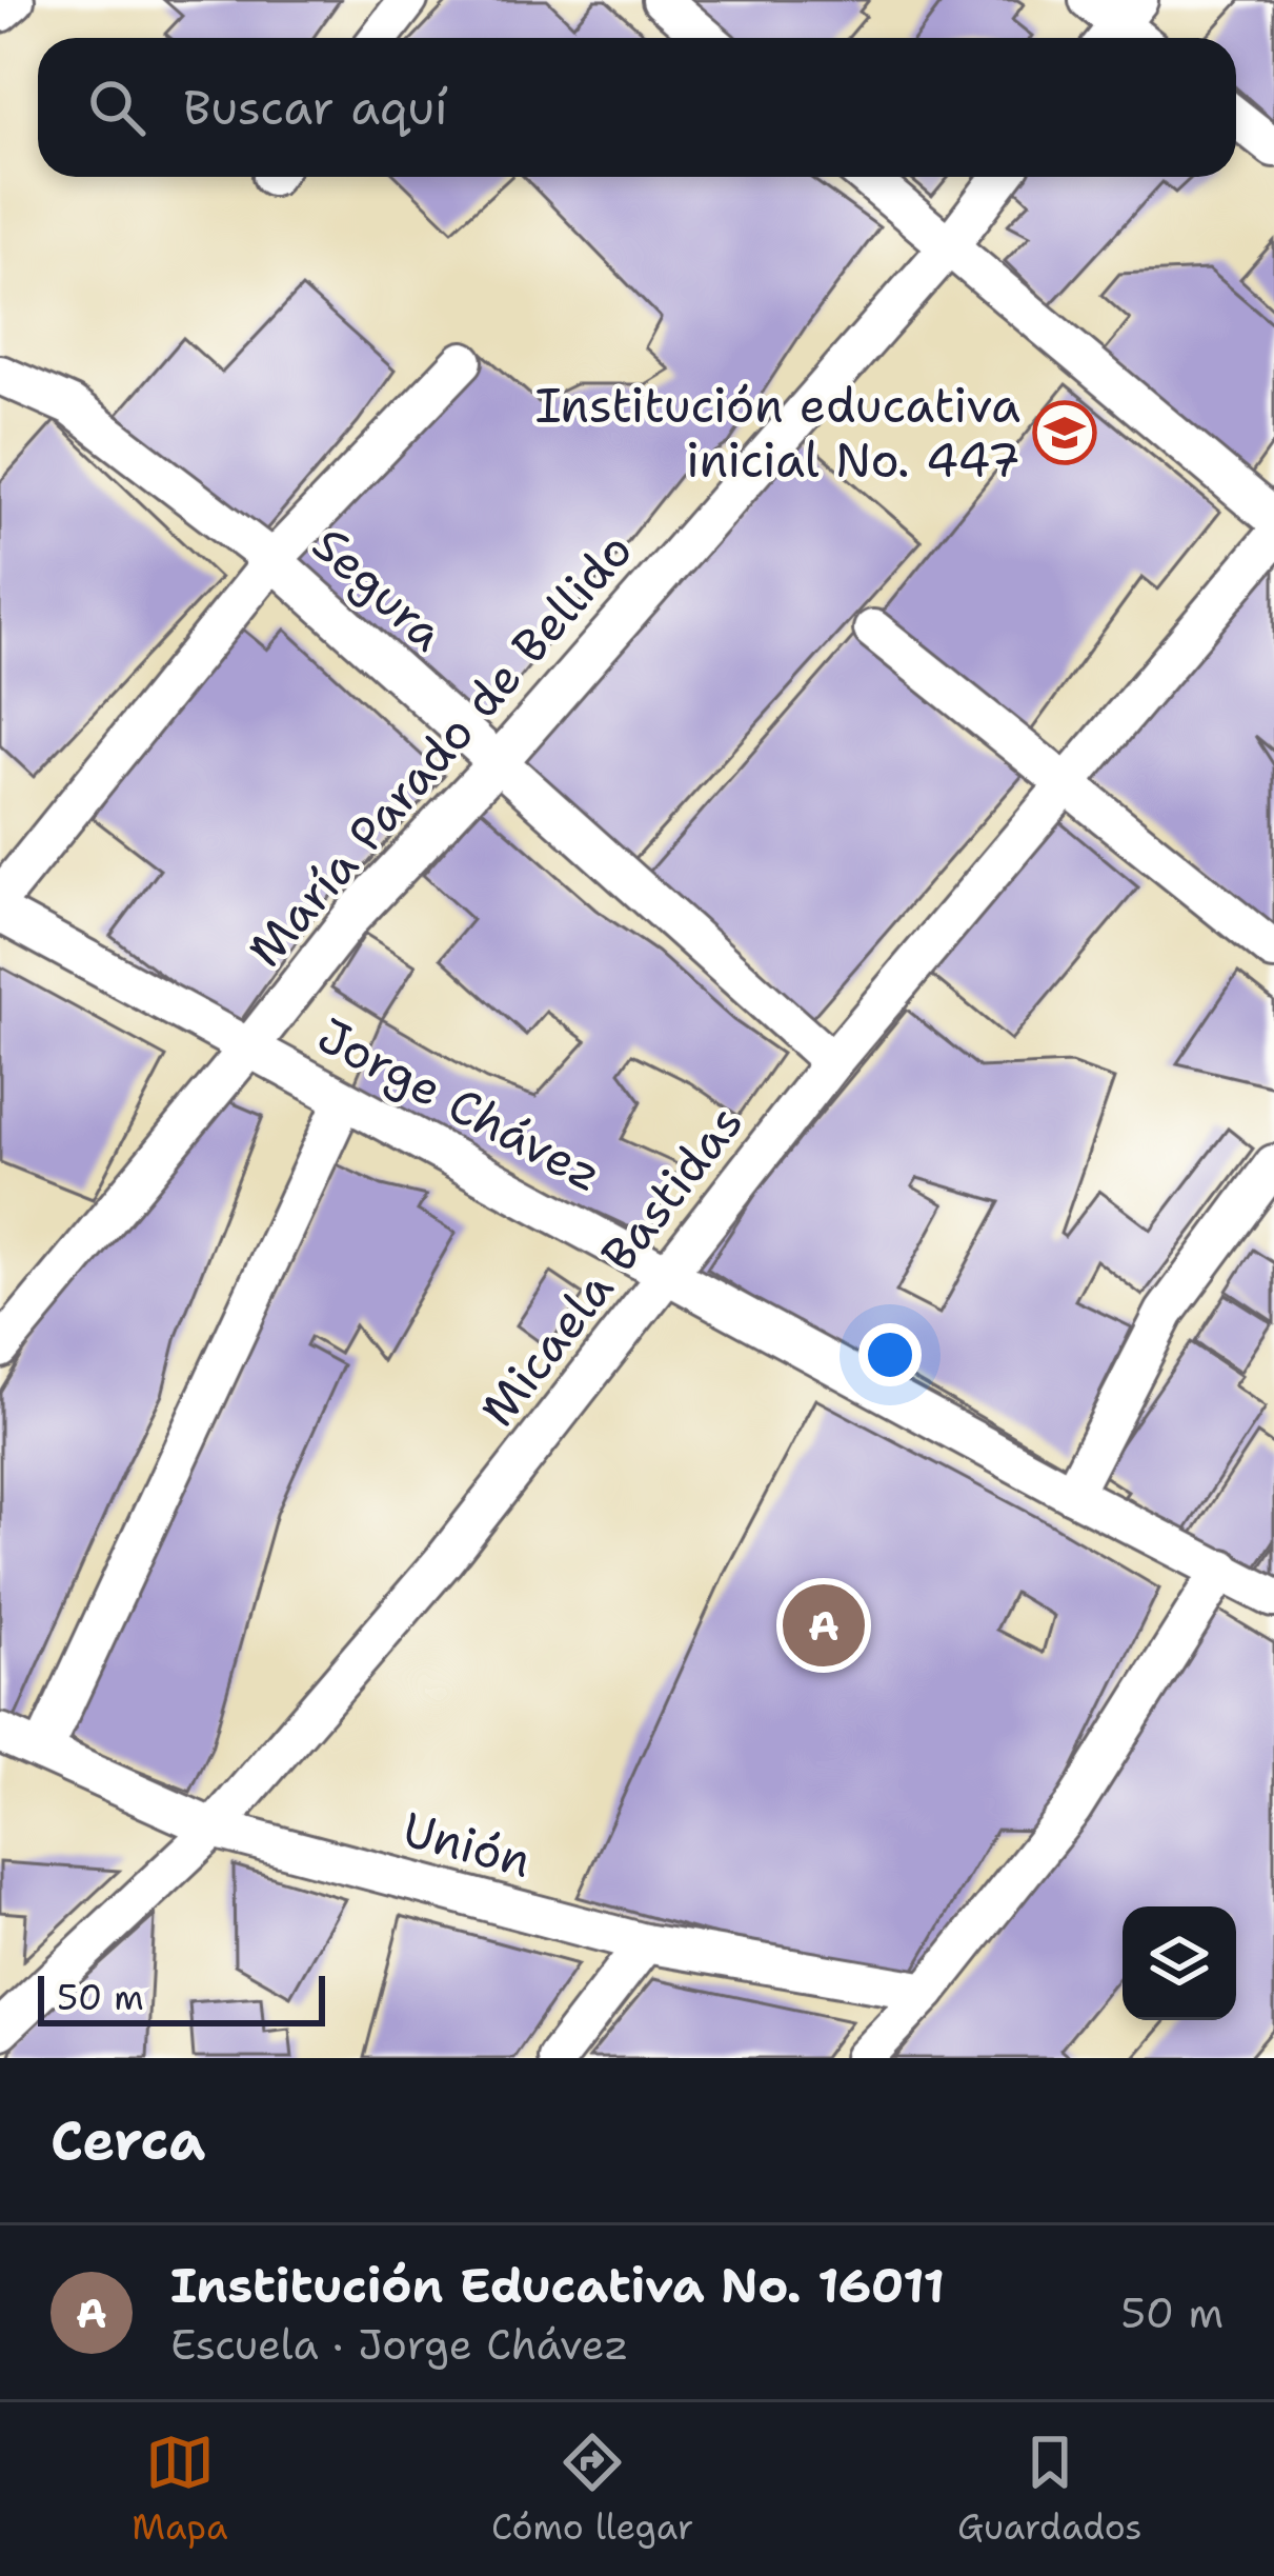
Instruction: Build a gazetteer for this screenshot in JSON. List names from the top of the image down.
{
  "streets": {
    "street": [
      "Segura",
      "María Parado de Bellido",
      "Jorge Chávez",
      "Micaela Bastidas",
      "Unión"
    ]
  },
  "crossings": [
    ["Segura", "María Parado de Bellido"],
    ["Segura", "Micaela Bastidas"],
    ["María Parado de Bellido", "Jorge Chávez"],
    ["Jorge Chávez", "Micaela Bastidas"],
    ["Micaela Bastidas", "Unión"]
  ],
  "places": {
    "school or university": ["Institución educativa inicial No. 447"]
  },
  "scale_bar": "50 m",
  "page": {
    "search": "Buscar aquí",
    "pins": "A",
    "scale": "50 m",
    "heading": "Cerca",
    "list": [
      {
        "mark": "A",
        "name": "Institución Educativa No. 16011",
        "note": "Escuela · Jorge Chávez",
        "value": "50 m"
      }
    ],
    "nav": ["Mapa", "Cómo llegar", "Guardados"]
  }
}
